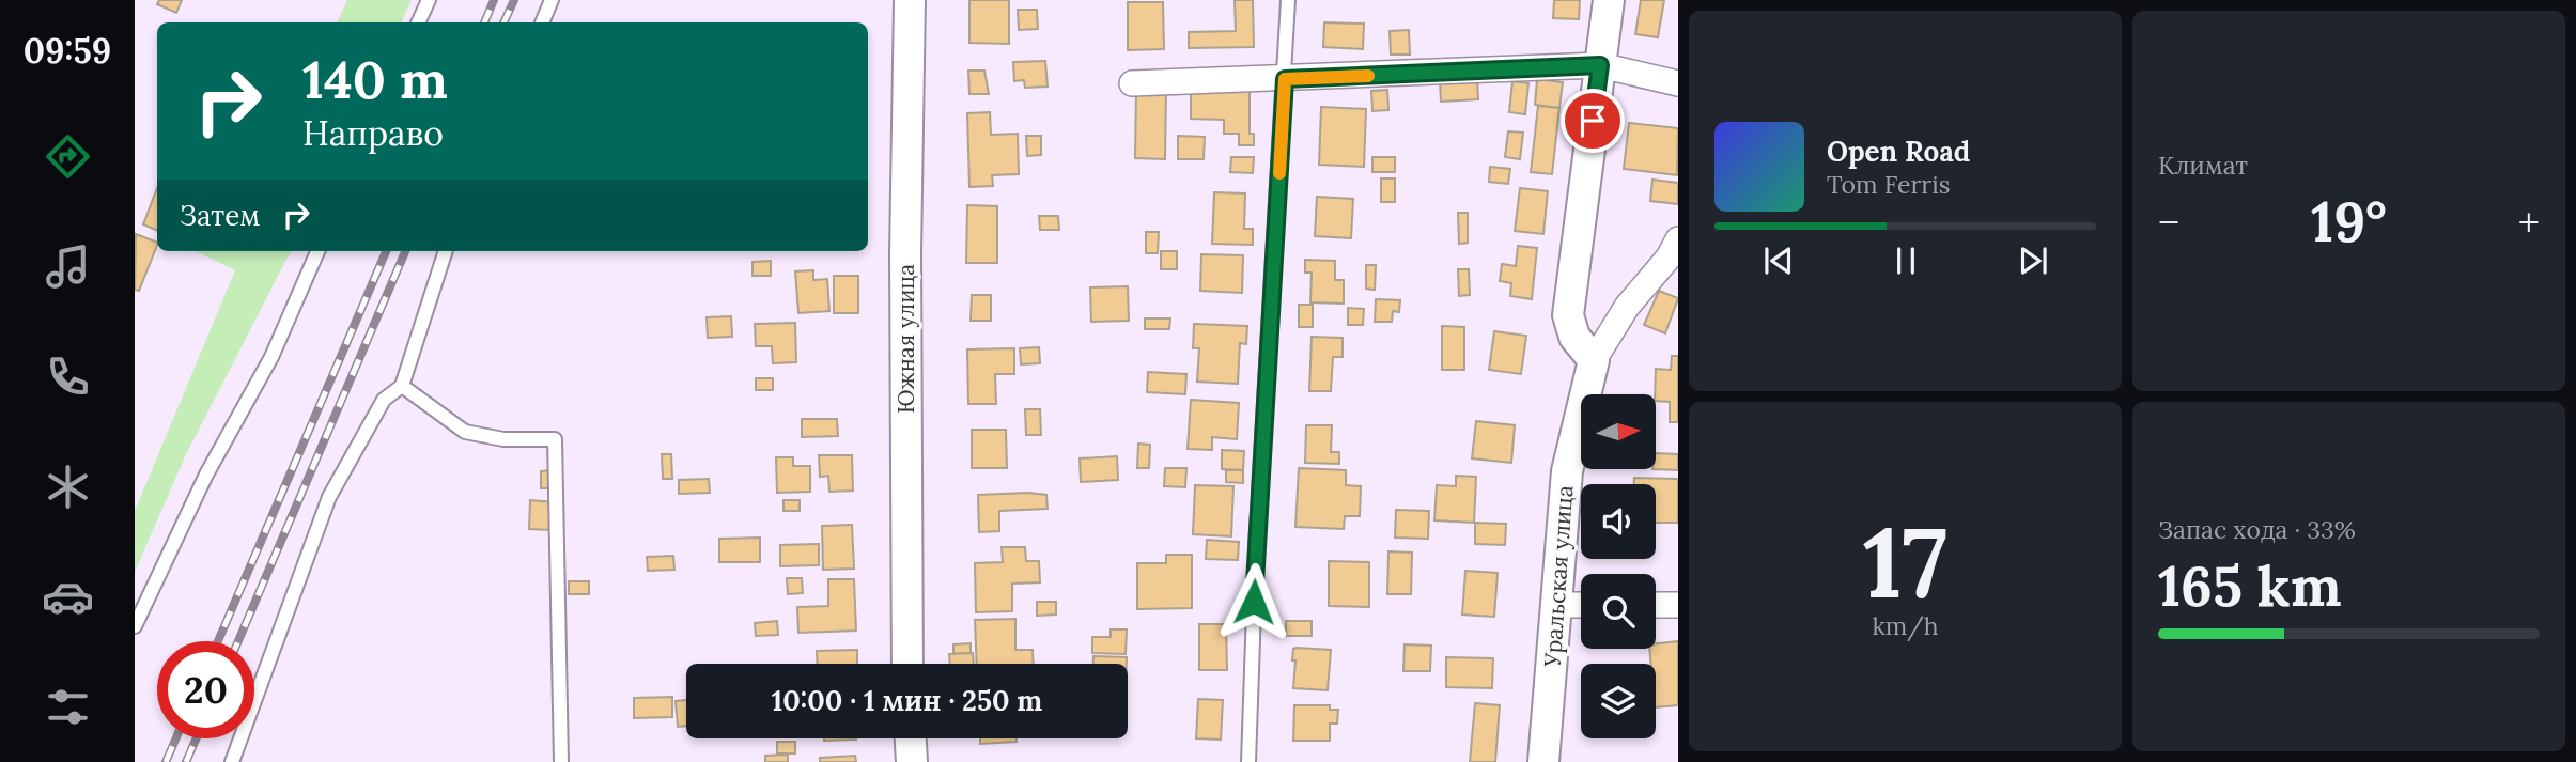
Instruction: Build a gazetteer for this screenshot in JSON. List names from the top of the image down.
{
  "streets": {
    "street": ["Южная улица", "Уральская улица"]
  },
  "north": "right",
  "page": {
    "tabs": "09:59",
    "tile": [
      "Климат",
      ["17", "km/h"],
      ["Запас хода · 33%", "165 km"]
    ],
    "turn": ["140 m", "Направо"],
    "song": ["Open Road", "Tom Ferris"],
    "then": "Затем",
    "heat": ["−", "19°", "+"],
    "limit": "20",
    "trip": "10:00 · 1 мин · 250 m"
  }
}
